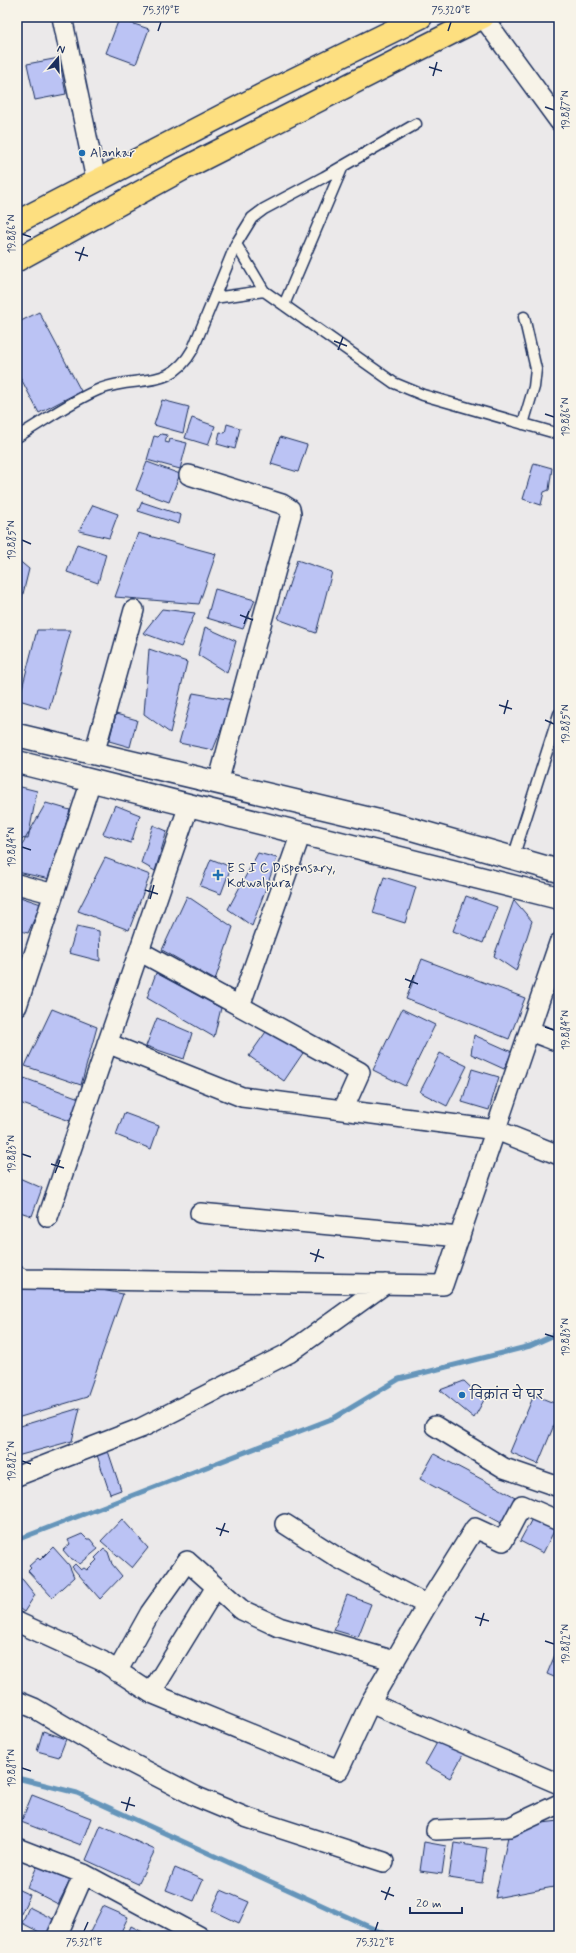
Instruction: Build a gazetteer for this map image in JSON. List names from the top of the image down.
{
  "places": {
    "other": ["Alankar", "विक्रांत चे घर"],
    "health": ["E S I C Dispensary, Kotwalpura"]
  },
  "scale_bar": "20 m",
  "north": "top",
  "coordinates": [
    "75.319°E",
    "75.320°E",
    "19.887°N",
    "19.886°N",
    "19.885°N",
    "19.884°N",
    "19.883°N",
    "19.882°N",
    "19.881°N",
    "75.321°E",
    "75.322°E"
  ]
}
